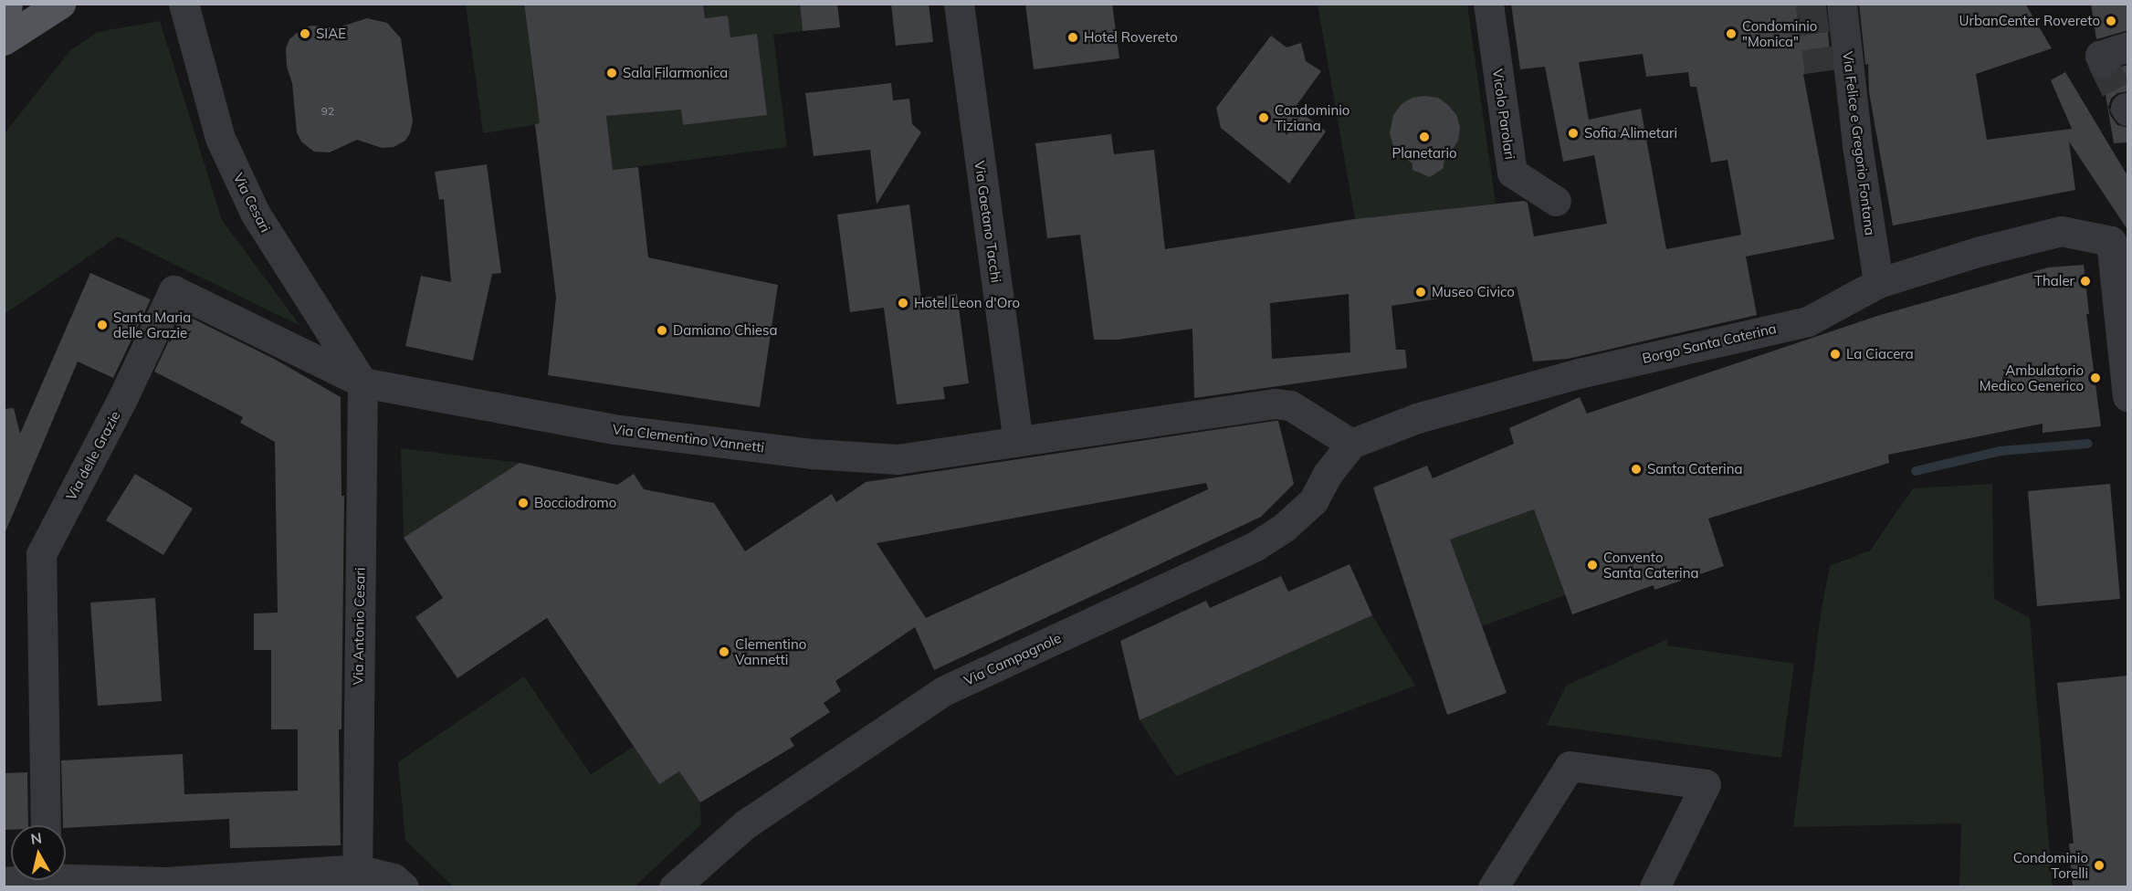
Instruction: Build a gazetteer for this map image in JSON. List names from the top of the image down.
{
  "streets": {
    "street": [
      "Vicolo Parolari",
      "Via Felice e Gregorio Fontana",
      "Via Cesari",
      "Via Gaetano Tacchi",
      "Borgo Santa Caterina",
      "Via Clementino Vannetti",
      "Via delle Grazie",
      "Via Antonio Cesari",
      "Via Campagnole"
    ]
  },
  "crossings": [
    ["Via Felice e Gregorio Fontana", "Borgo Santa Caterina"],
    ["Via Cesari", "Via Clementino Vannetti"],
    ["Via Cesari", "Via delle Grazie"],
    ["Via Cesari", "Via Antonio Cesari"],
    ["Via Gaetano Tacchi", "Via Clementino Vannetti"],
    ["Borgo Santa Caterina", "Via Clementino Vannetti"],
    ["Borgo Santa Caterina", "Via Campagnole"],
    ["Via Clementino Vannetti", "Via delle Grazie"],
    ["Via Clementino Vannetti", "Via Antonio Cesari"],
    ["Via Clementino Vannetti", "Via Campagnole"],
    ["Via delle Grazie", "Via Antonio Cesari"]
  ],
  "places": [
    "UrbanCenter Rovereto",
    "SIAE",
    "Condominio \"Monica\"",
    "Hotel Rovereto",
    "Sala Filarmonica",
    "Condominio Tiziana",
    "Sofia Alimetari",
    "Planetario",
    "Thaler",
    "Museo Civico",
    "Hotel Leon d'Oro",
    "Santa Maria delle Grazie",
    "Damiano Chiesa",
    "La Ciacera",
    "Ambulatorio Medico Generico",
    "Santa Caterina",
    "Bocciodromo",
    "Convento Santa Caterina",
    "Clementino Vannetti",
    "Condominio Torelli"
  ],
  "house_numbers": ["92"],
  "north": "top"
}
